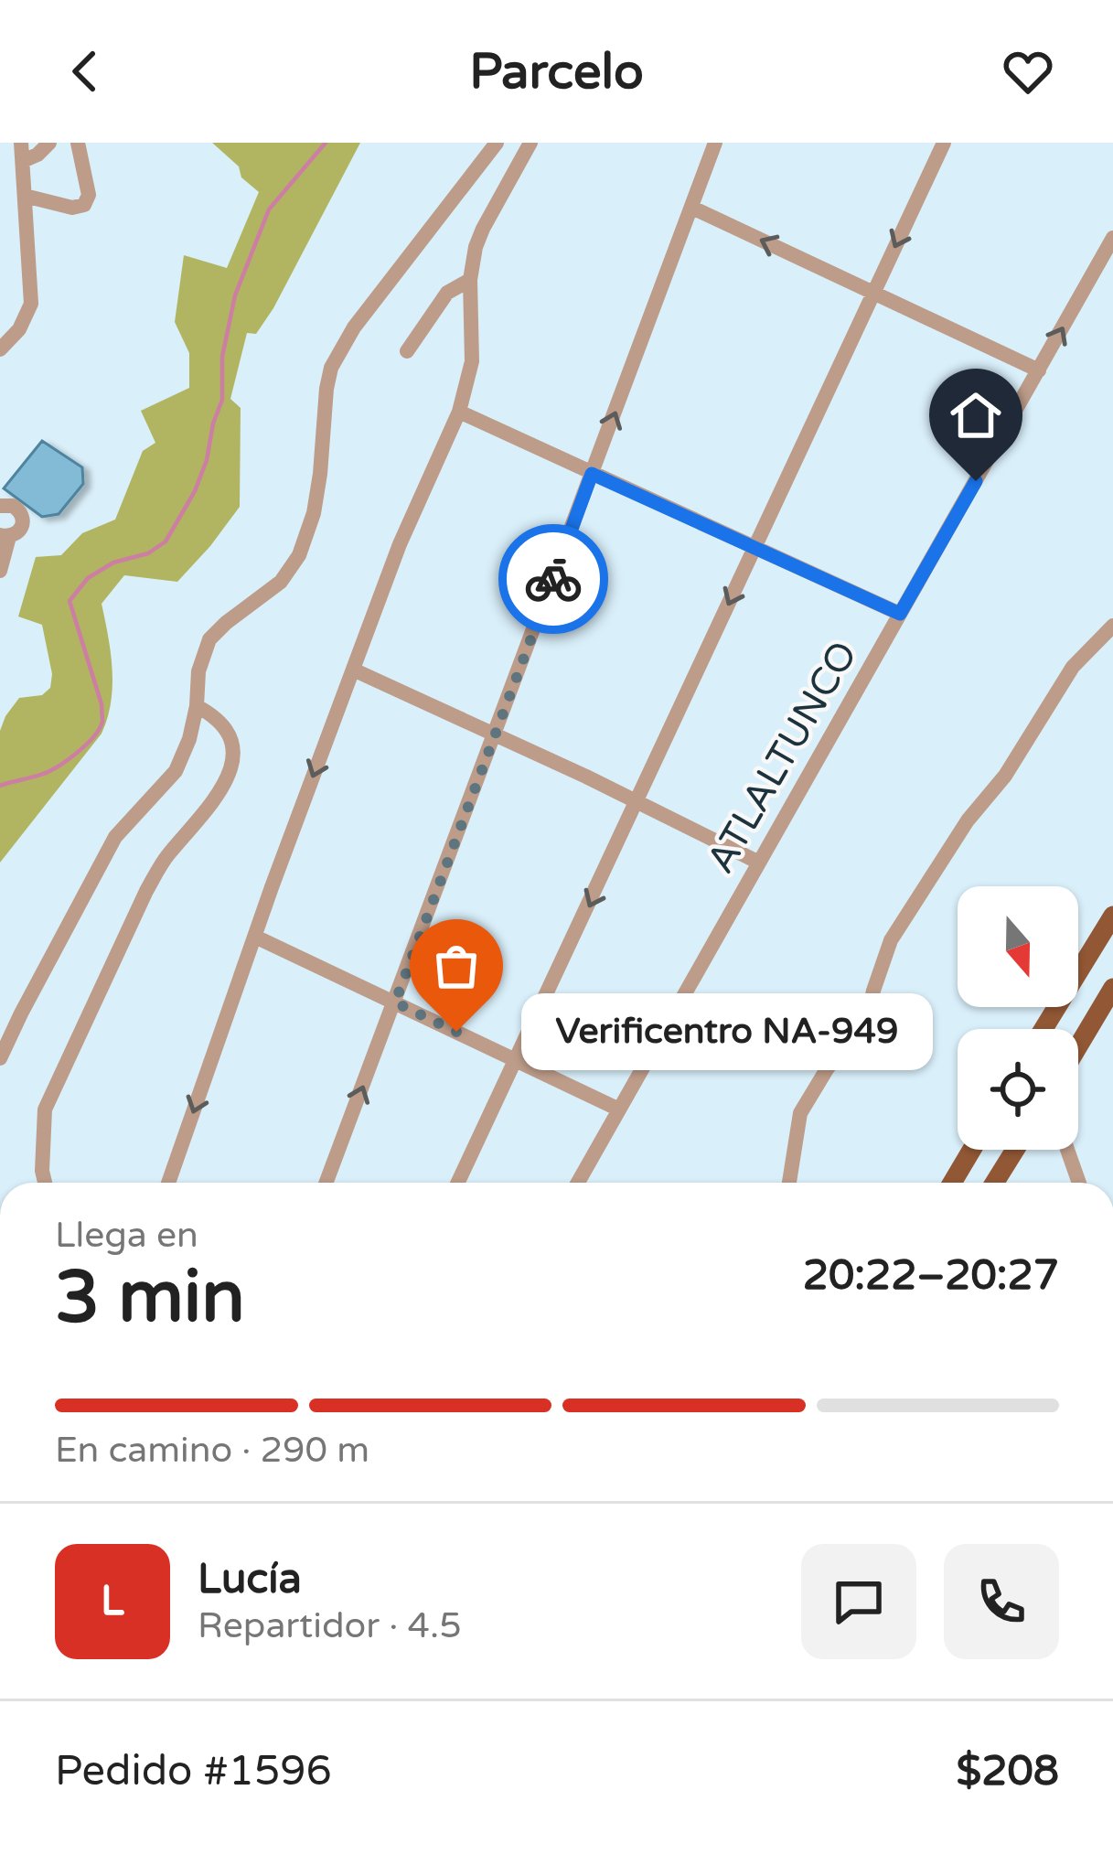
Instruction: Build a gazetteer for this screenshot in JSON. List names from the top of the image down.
{
  "streets": {
    "street": ["ATLALTUNCO"]
  },
  "places": ["Verificentro NA-949"],
  "north": "bottom",
  "page": {
    "header": "Parcelo",
    "bubble": "Verificentro NA-949",
    "heading": ["3 min", "Llega en", "20:22–20:27"],
    "panel": [
      "Lucía",
      "Repartidor · 4.5",
      "Pedido #1596",
      "$208"
    ],
    "bar": "En camino · 290 m",
    "round": "L"
  }
}
